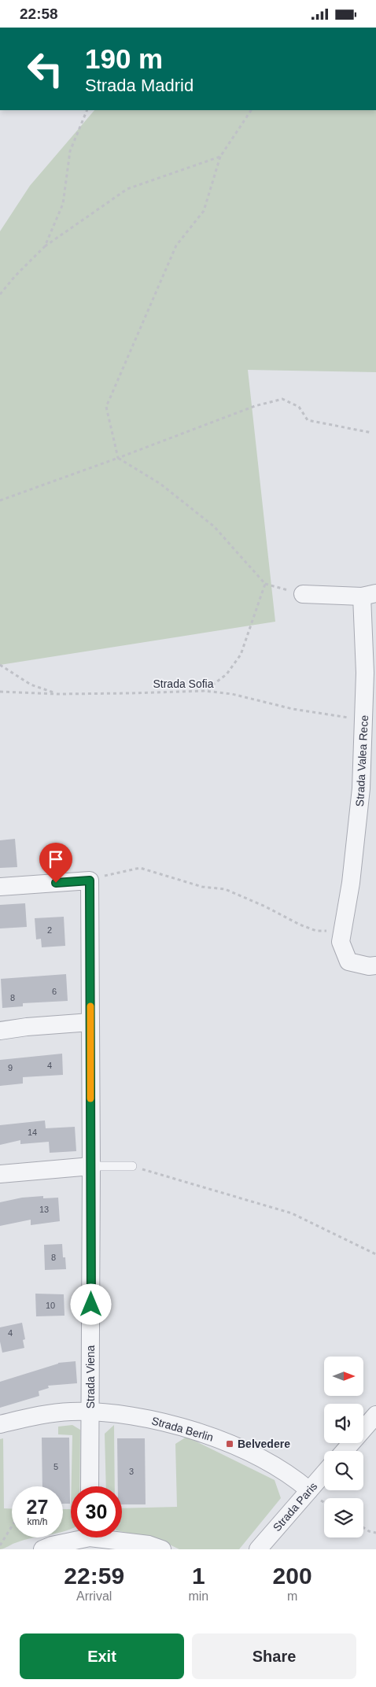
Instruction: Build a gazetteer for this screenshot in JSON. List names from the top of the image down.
{
  "streets": {
    "street": [
      "Strada Valea Rece",
      "Strada Viena",
      "Strada Berlin",
      "Strada Paris"
    ],
    "path": ["Strada Sofia"]
  },
  "crossings": [
    ["Strada Sofia", "Strada Valea Rece"],
    ["Strada Viena", "Strada Berlin"],
    ["Strada Berlin", "Strada Paris"]
  ],
  "places": {
    "transit": ["Belvedere"]
  },
  "house_numbers": [
    "2",
    "6",
    "8",
    "4",
    "9",
    "14",
    "13",
    "8",
    "10",
    "4",
    "5",
    "3"
  ],
  "north": "right",
  "page": {
    "status": "22:58",
    "turn": ["190 m", "Strada Madrid"],
    "speed": "27 km/h",
    "limit": "30",
    "eta": [
      "22:59",
      "Arrival",
      "1",
      "min",
      "200",
      "m"
    ],
    "buttons": ["Exit", "Share"]
  }
}
